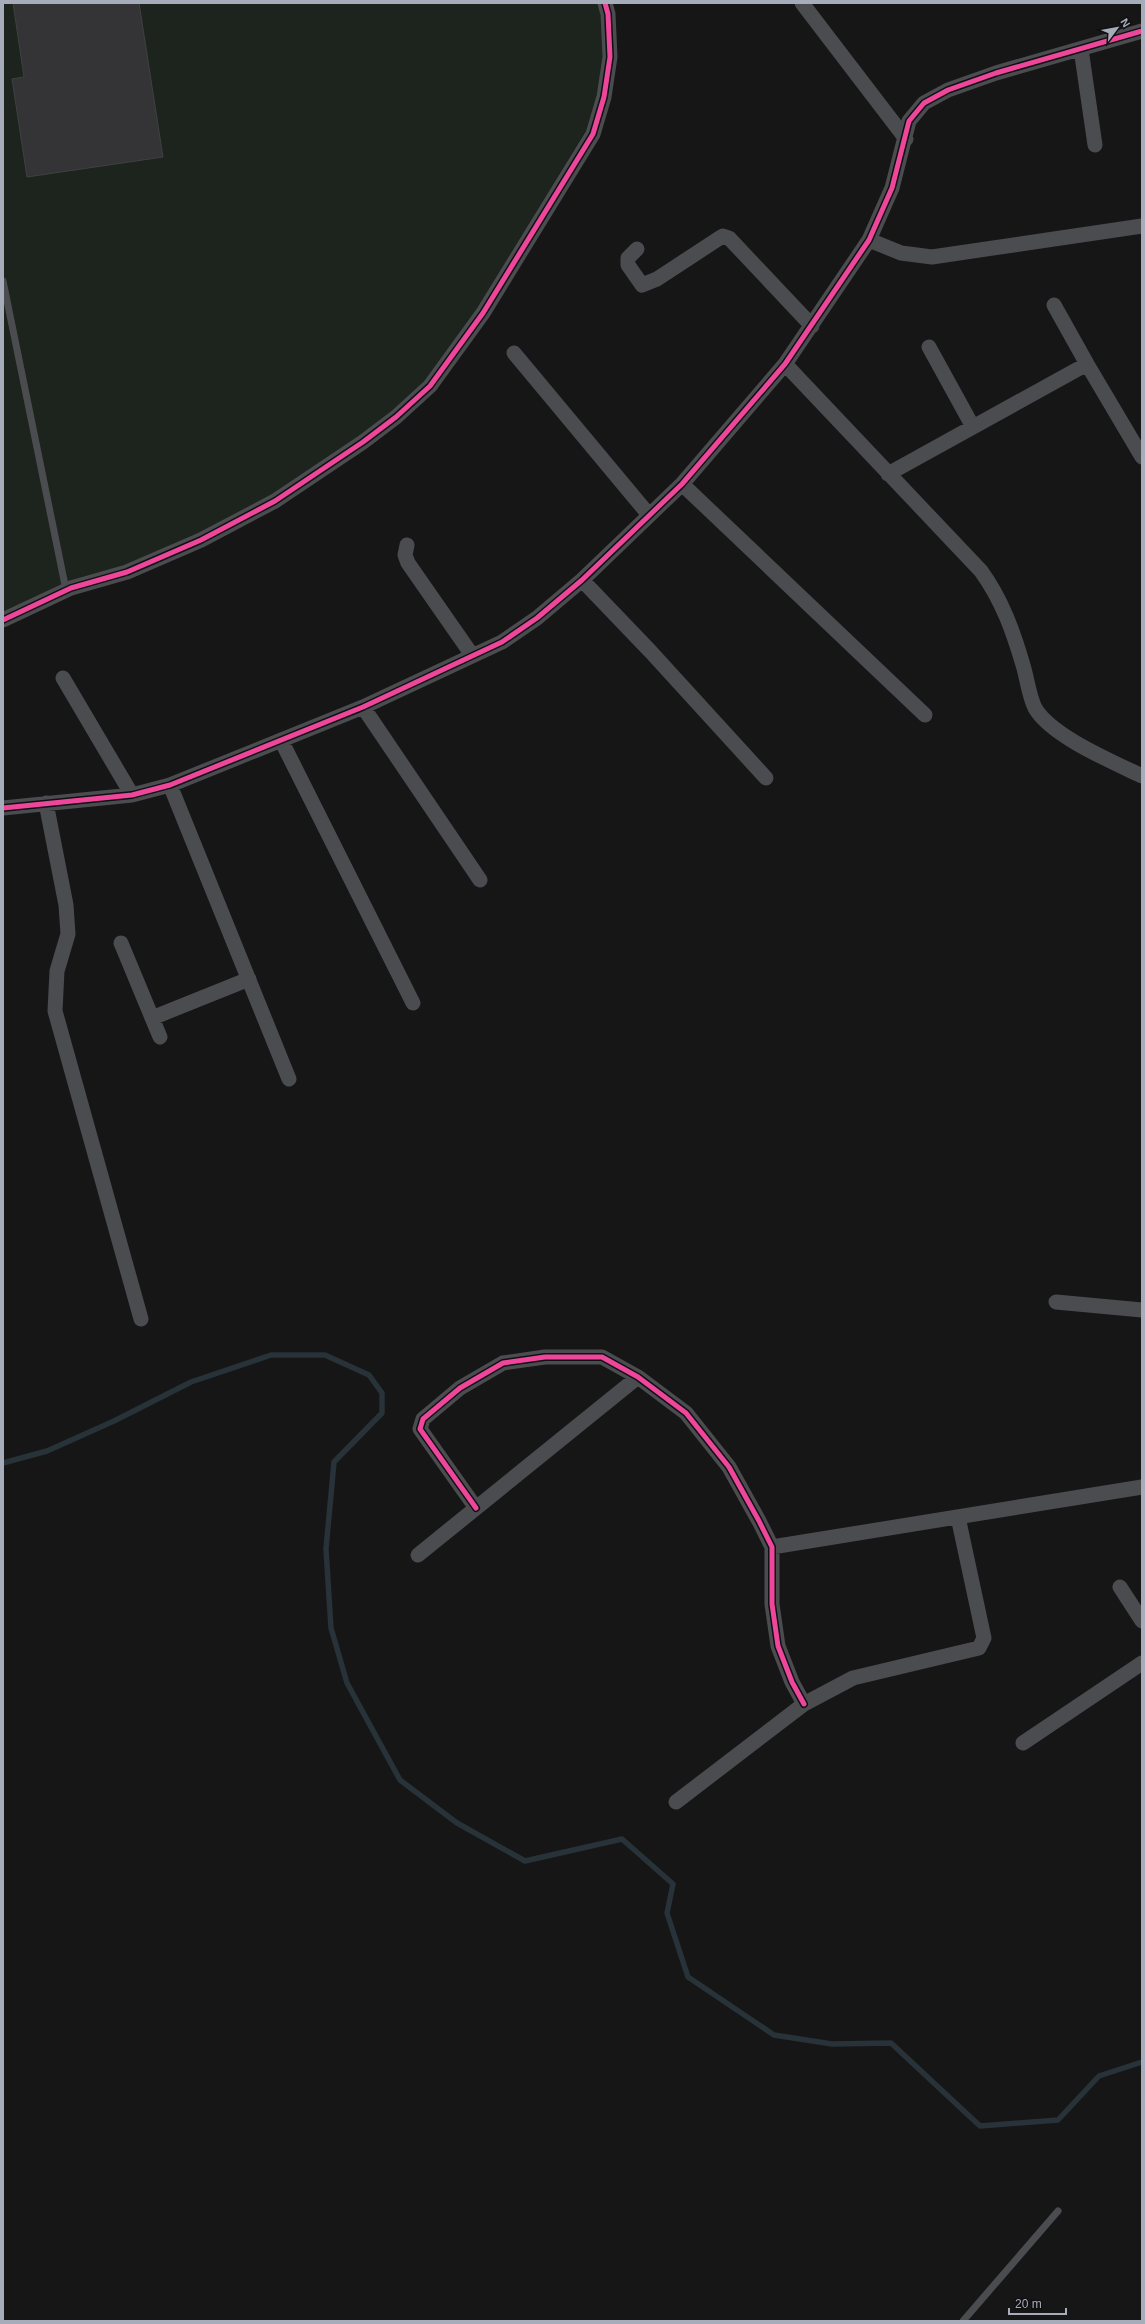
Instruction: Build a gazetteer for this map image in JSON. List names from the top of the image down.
{
  "scale_bar": "20 m",
  "north": "top right"
}
